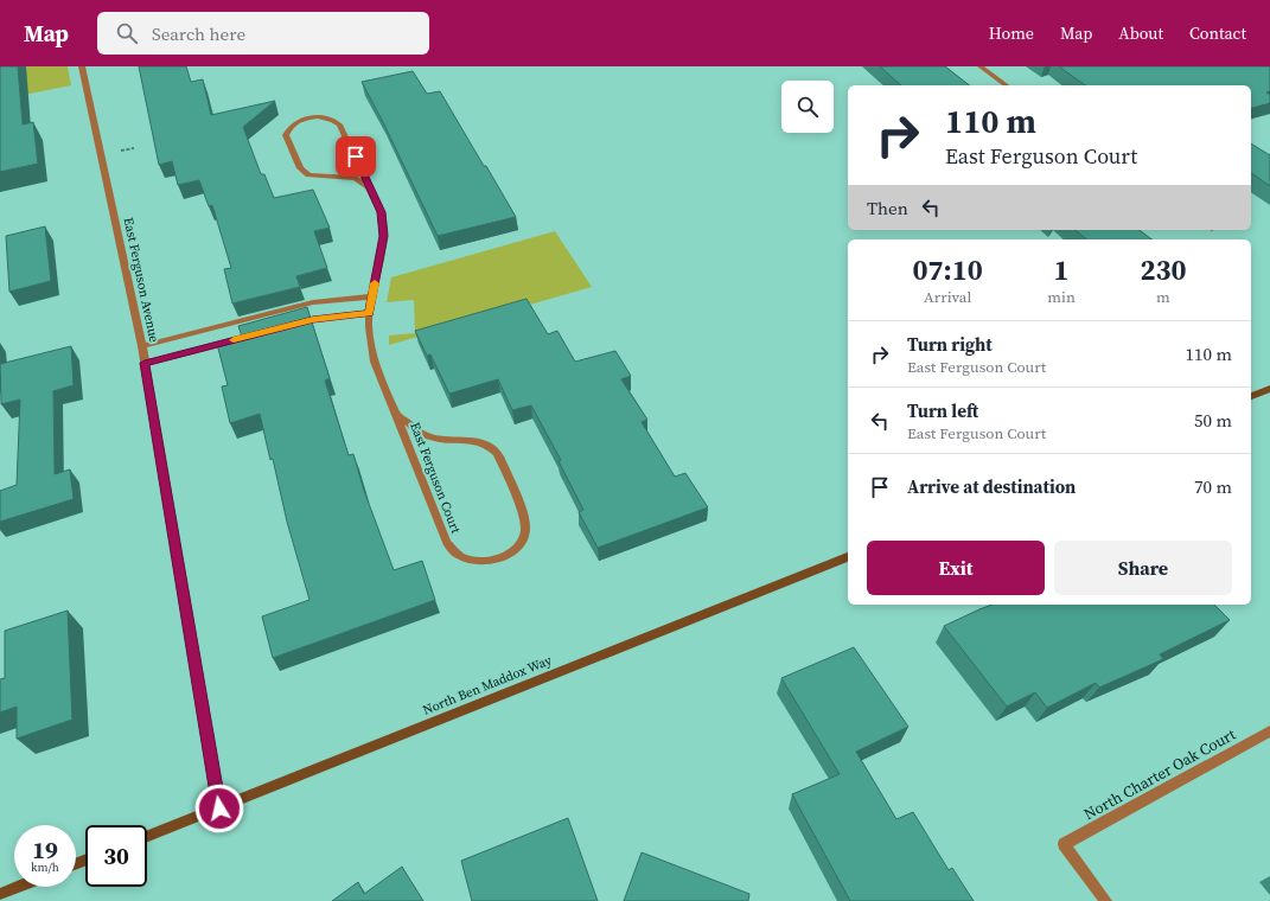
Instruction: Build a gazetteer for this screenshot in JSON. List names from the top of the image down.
{
  "streets": {
    "main road": ["North Ben Maddox Way"],
    "street": ["East Ferguson Avenue", "East Ferguson Court", "North Charter Oak Court"]
  },
  "crossings": [
    ["East Ferguson Avenue", "North Ben Maddox Way"]
  ],
  "page": {
    "header": "Map",
    "search": "Search here",
    "nav": [
      "Home",
      "Map",
      "About",
      "Contact"
    ],
    "turn": ["110 m", "East Ferguson Court"],
    "then": "Then",
    "eta": [
      "07:10",
      "Arrival",
      "1",
      "min",
      "230",
      "m"
    ],
    "list": [
      {
        "name": "Turn right",
        "note": "East Ferguson Court",
        "value": "110 m"
      },
      {
        "name": "Turn left",
        "note": "East Ferguson Court",
        "value": "50 m"
      },
      {
        "name": "Arrive at destination",
        "value": "70 m"
      }
    ],
    "buttons": ["Exit", "Share"],
    "speed": "19 km/h",
    "limit": "30"
  }
}
